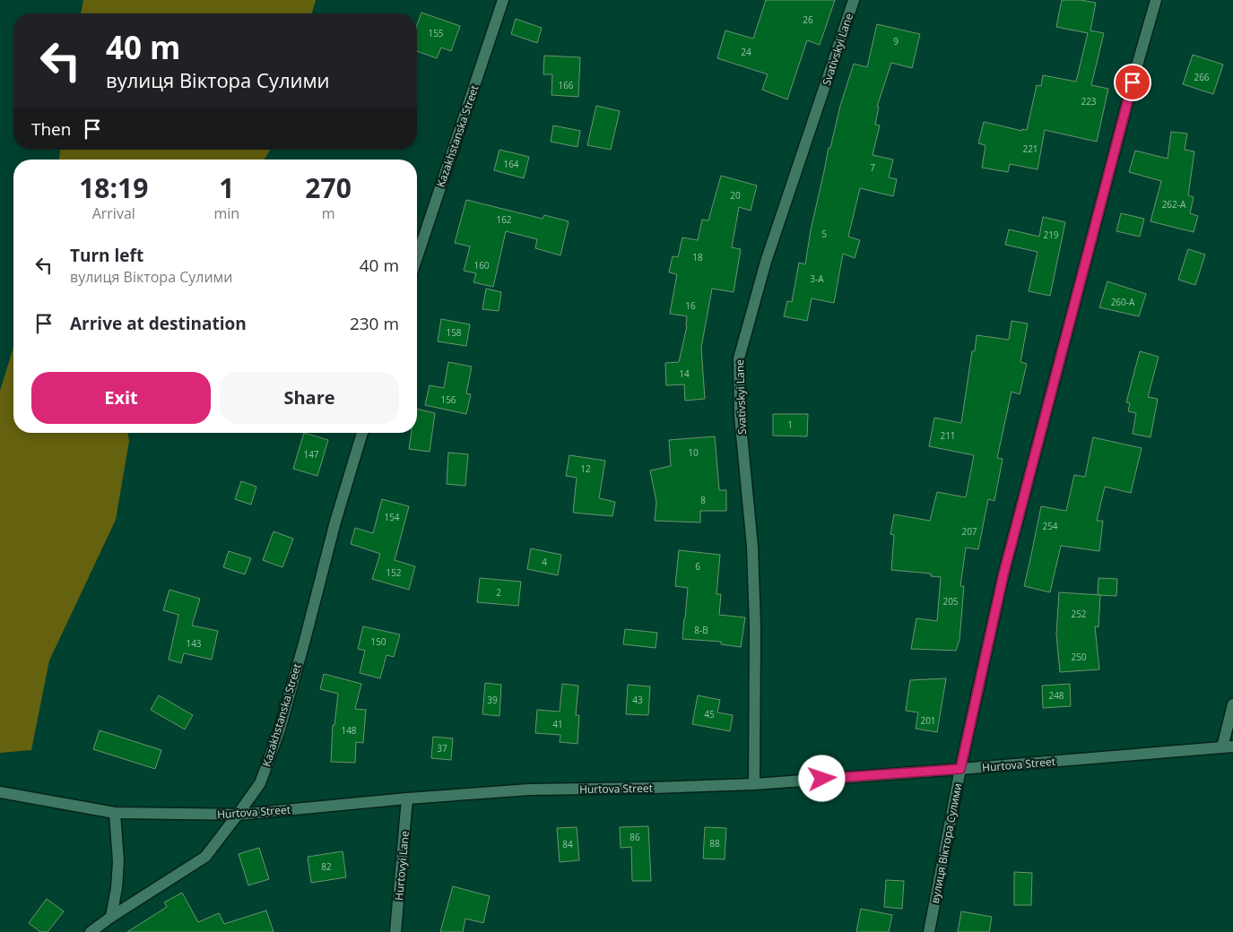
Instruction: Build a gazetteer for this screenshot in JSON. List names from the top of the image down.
{
  "streets": {
    "street": [
      "Svativskyi Lane",
      "Kazakhstanska Street",
      "Hurtova Street",
      "вулиця Віктора Сулими",
      "Hurtovyi Lane"
    ]
  },
  "crossings": [
    ["Svativskyi Lane", "Hurtova Street"],
    ["Kazakhstanska Street", "Hurtova Street"],
    ["Hurtova Street", "вулиця Віктора Сулими"],
    ["Hurtova Street", "Hurtovyi Lane"]
  ],
  "house_numbers": [
    "26",
    "155",
    "9",
    "24",
    "266",
    "166",
    "223",
    "221",
    "164",
    "7",
    "20",
    "262-А",
    "162",
    "5",
    "219",
    "18",
    "160",
    "3-А",
    "260-А",
    "16",
    "158",
    "14",
    "156",
    "1",
    "211",
    "10",
    "147",
    "12",
    "8",
    "154",
    "254",
    "207",
    "4",
    "6",
    "152",
    "2",
    "205",
    "252",
    "8-В",
    "150",
    "143",
    "250",
    "248",
    "39",
    "43",
    "45",
    "201",
    "41",
    "148",
    "37",
    "86",
    "88",
    "84",
    "82"
  ],
  "page": {
    "turn": ["40 m", "вулиця Віктора Сулими"],
    "then": "Then",
    "eta": [
      "18:19",
      "Arrival",
      "1",
      "min",
      "270",
      "m"
    ],
    "list": [
      {
        "name": "Turn left",
        "note": "вулиця Віктора Сулими",
        "value": "40 m"
      },
      {
        "name": "Arrive at destination",
        "value": "230 m"
      }
    ],
    "buttons": ["Exit", "Share"]
  }
}
